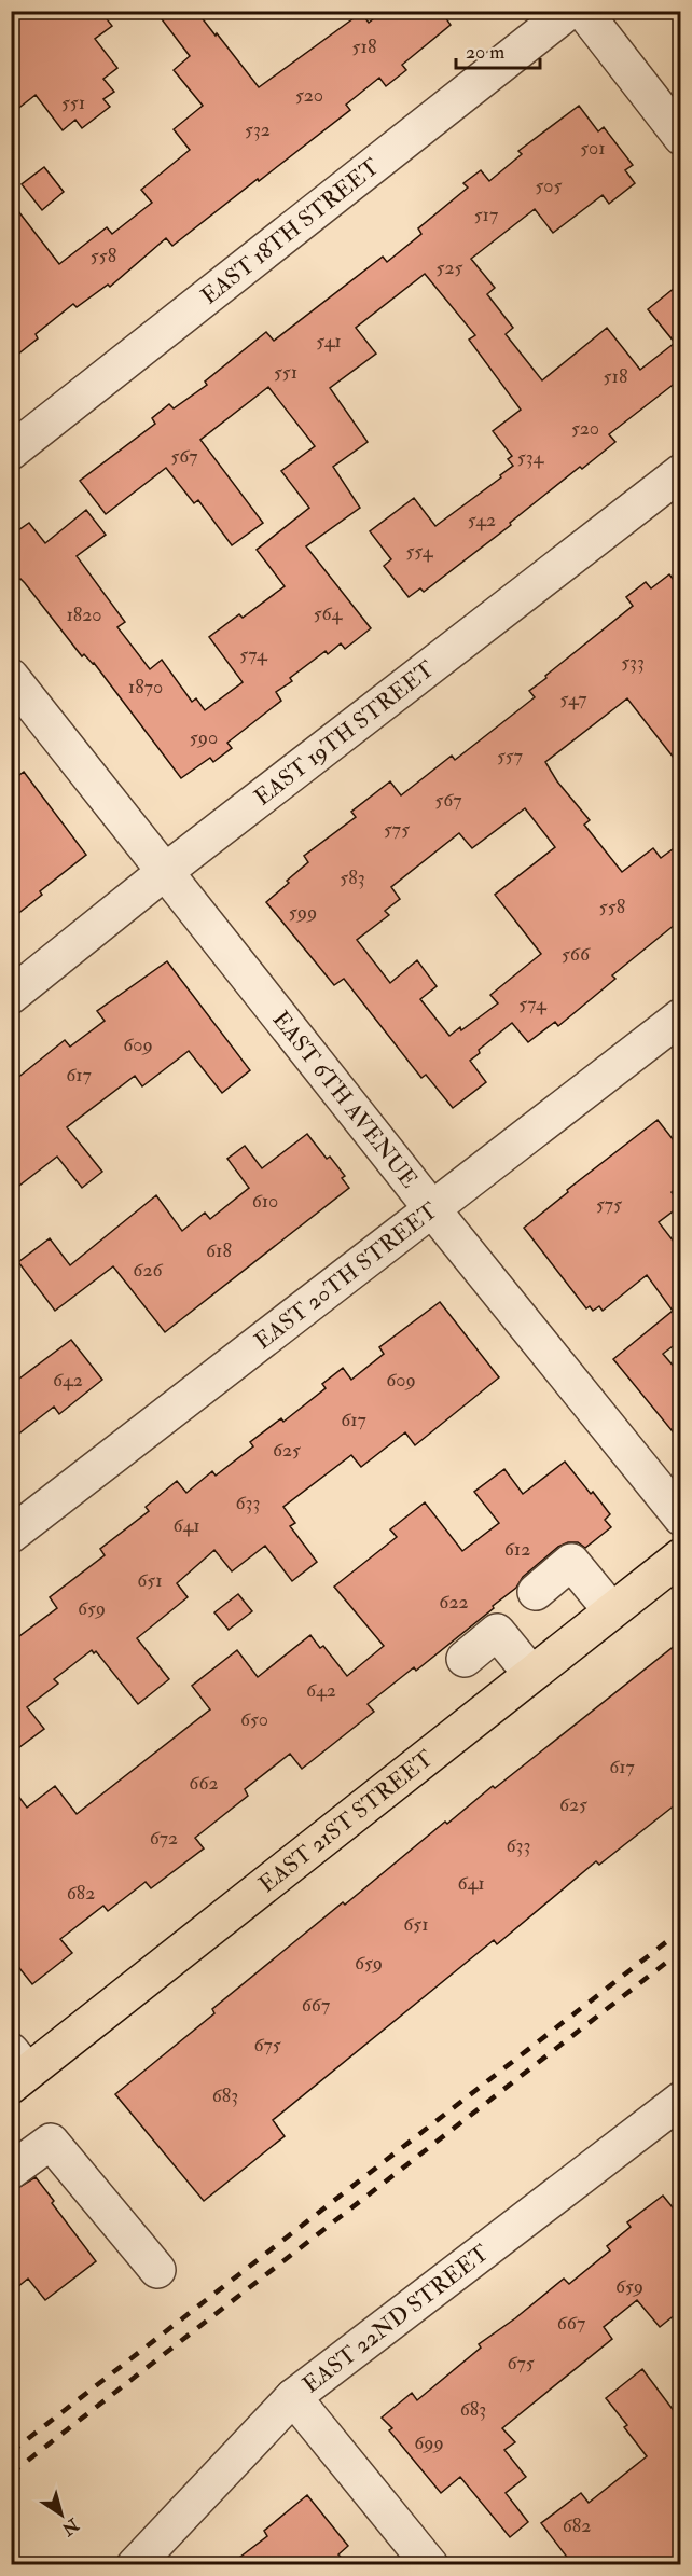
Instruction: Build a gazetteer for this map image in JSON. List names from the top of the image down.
{
  "streets": {
    "main road": ["EAST 21ST STREET"],
    "street": [
      "EAST 18TH STREET",
      "EAST 19TH STREET",
      "EAST 6TH AVENUE",
      "EAST 20TH STREET",
      "EAST 22ND STREET"
    ]
  },
  "crossings": [
    ["EAST 19TH STREET", "EAST 6TH AVENUE"],
    ["EAST 6TH AVENUE", "EAST 20TH STREET"]
  ],
  "house_numbers": [
    "518",
    "520",
    "551",
    "532",
    "501",
    "505",
    "517",
    "558",
    "525",
    "541",
    "551",
    "518",
    "520",
    "567",
    "534",
    "542",
    "554",
    "564",
    "1820",
    "574",
    "533",
    "1870",
    "547",
    "590",
    "557",
    "567",
    "575",
    "583",
    "558",
    "599",
    "566",
    "574",
    "609",
    "617",
    "610",
    "575",
    "618",
    "626",
    "642",
    "609",
    "617",
    "625",
    "633",
    "641",
    "612",
    "651",
    "622",
    "659",
    "642",
    "650",
    "617",
    "662",
    "625",
    "672",
    "633",
    "641",
    "682",
    "651",
    "659",
    "667",
    "675",
    "683",
    "659",
    "667",
    "675",
    "683",
    "699",
    "682"
  ],
  "scale_bar": "20 m",
  "north": "bottom right"
}
